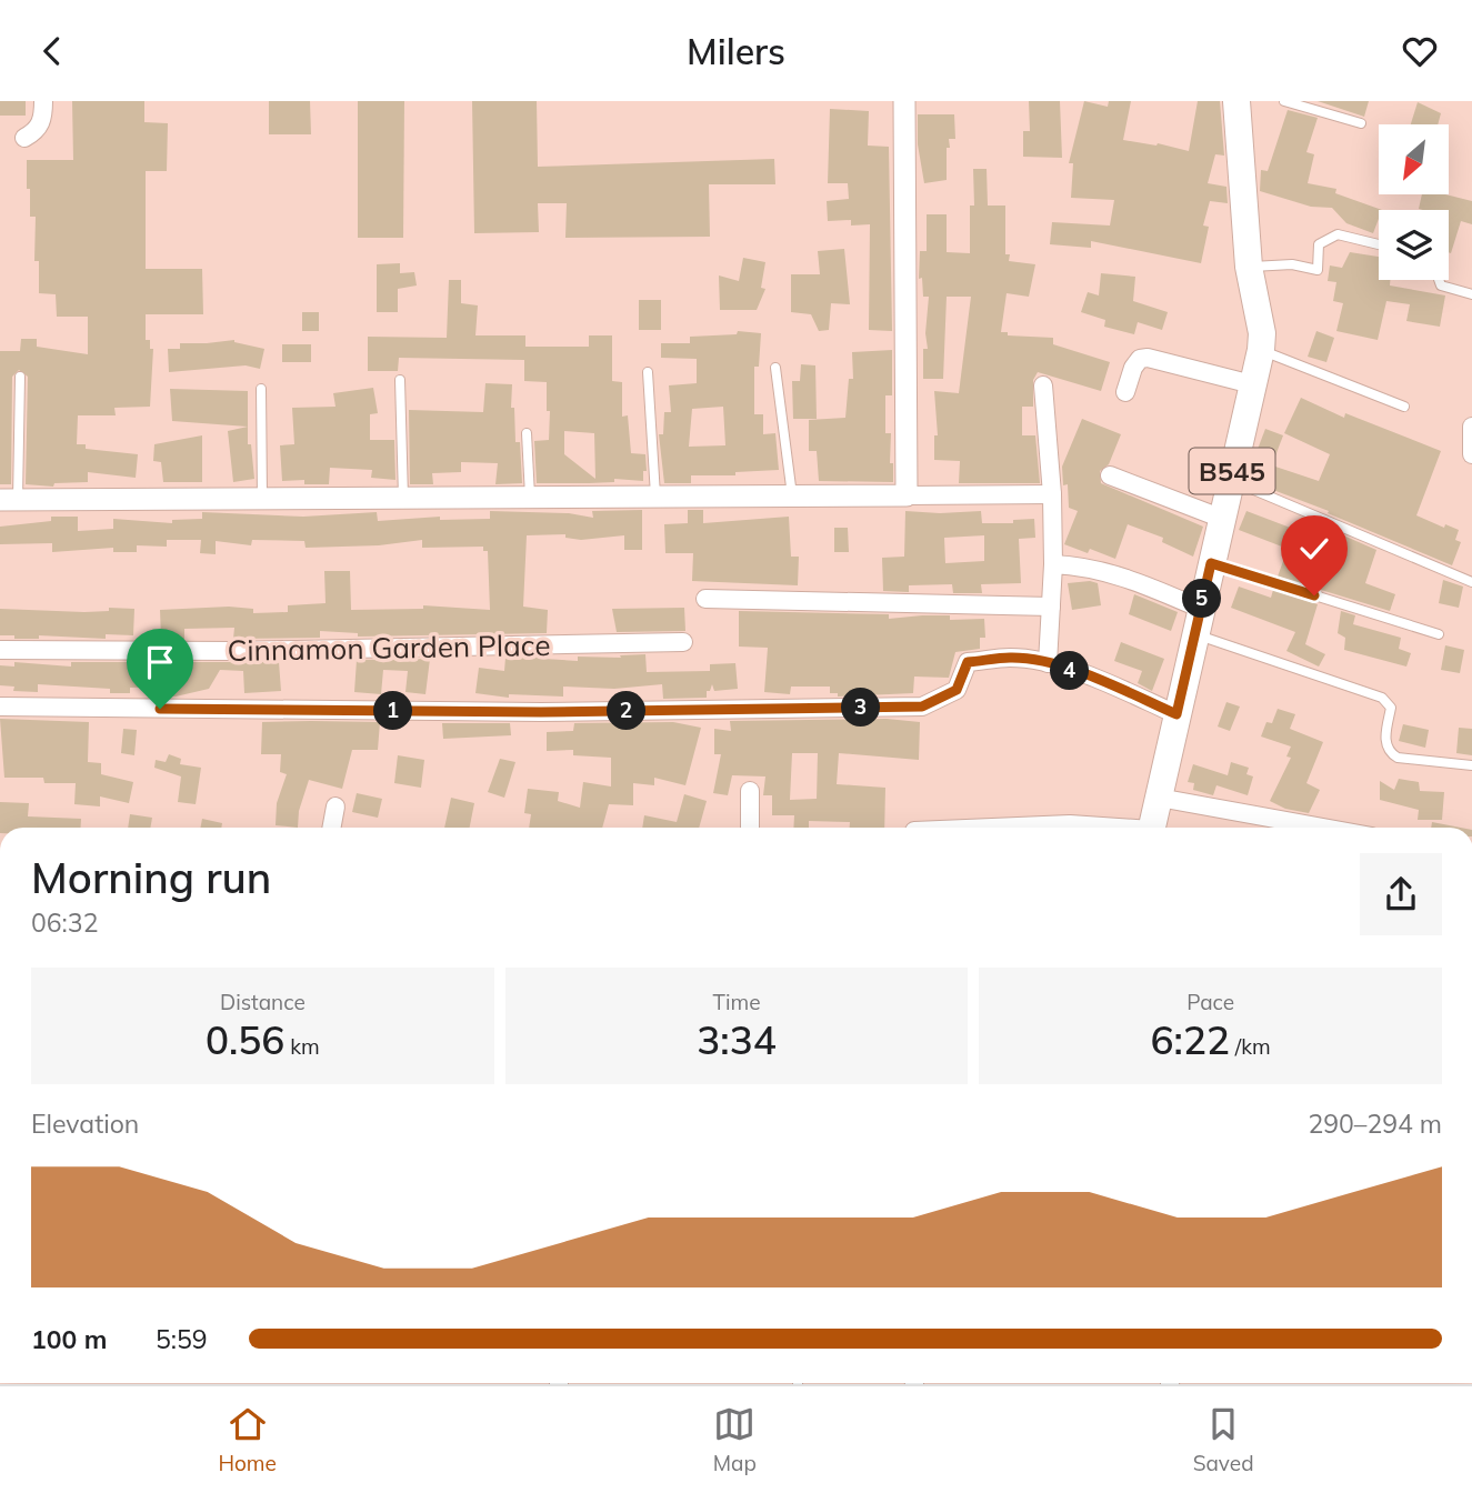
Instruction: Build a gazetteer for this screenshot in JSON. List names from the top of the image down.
{
  "streets": {
    "main road": ["B545"],
    "street": ["Cinnamon Garden Place"]
  },
  "north": "bottom left",
  "page": {
    "header": "Milers",
    "pins": [
      "5",
      "4",
      "3",
      "1",
      "2"
    ],
    "heading": ["Morning run", "06:32"],
    "stats": [
      ["Distance", "0.56 km"],
      ["Time", "3:34"],
      ["Pace", "6:22 /km"]
    ],
    "chart": ["Elevation", "290–294 m"],
    "list": [
      {
        "name": "100 m",
        "note": "5:59"
      }
    ],
    "tabs": ["Home", "Map", "Saved"]
  }
}
